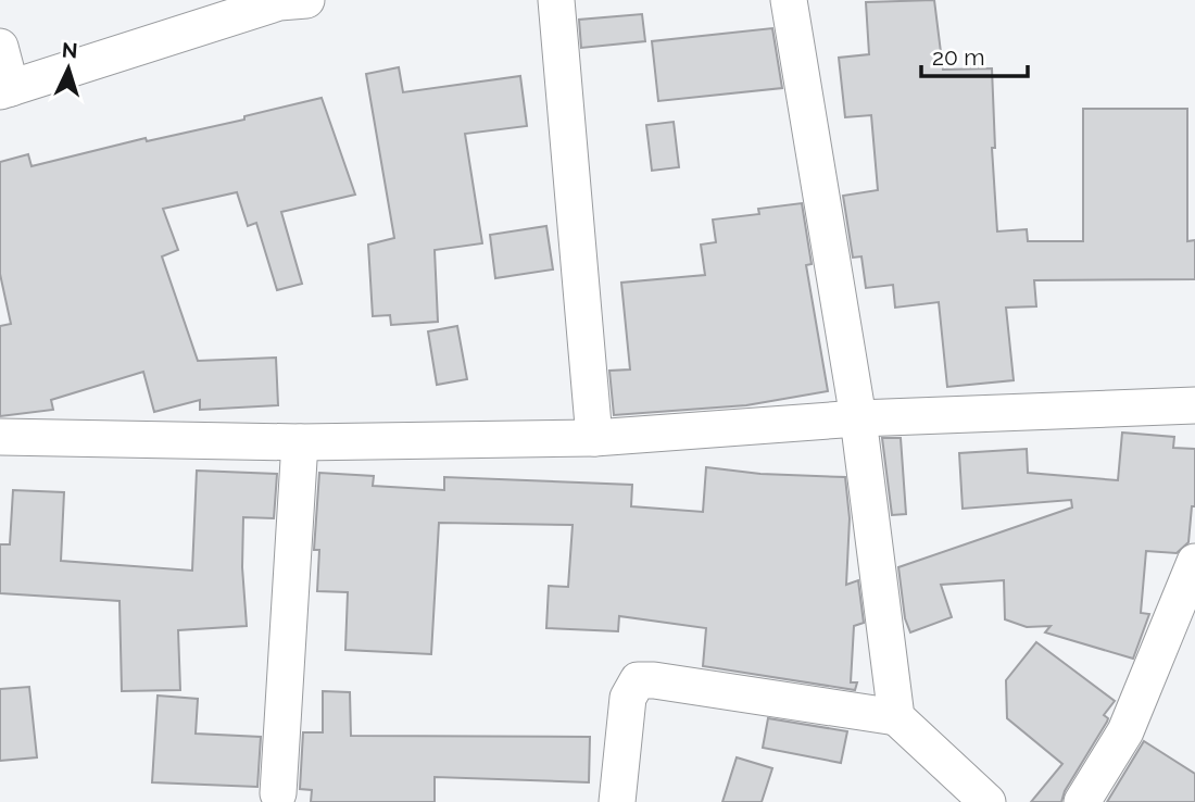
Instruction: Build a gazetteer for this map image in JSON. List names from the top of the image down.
{
  "scale_bar": "20 m",
  "north": "top"
}
